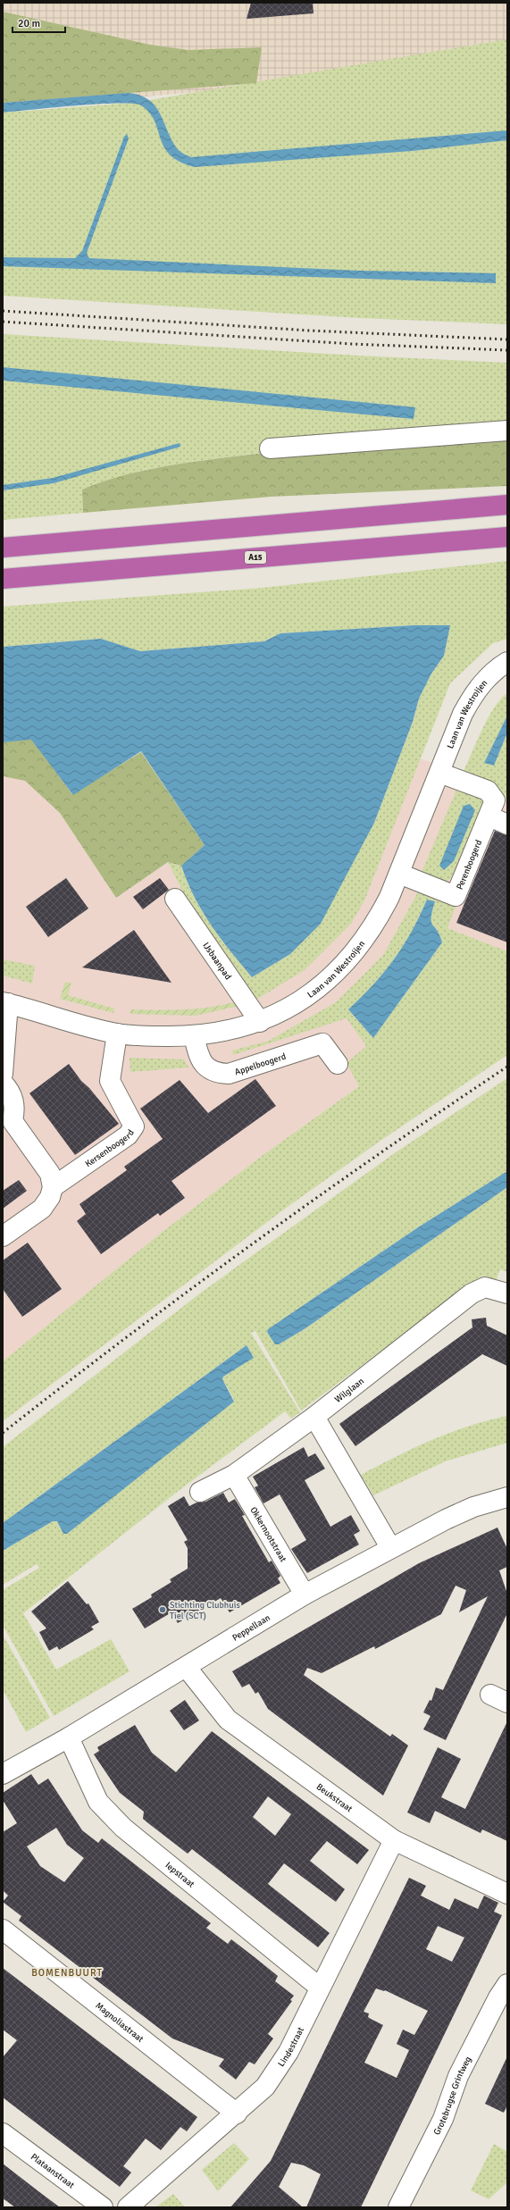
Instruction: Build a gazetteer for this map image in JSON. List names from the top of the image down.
{
  "streets": {
    "highway": ["A15"],
    "street": [
      "Laan van Westroijen",
      "Perenboogerd",
      "IJsbaanpad",
      "Appelboogerd",
      "Kersenboogerd",
      "Wilglaan",
      "Okkernootstraat",
      "Peppellaan",
      "Beukstraat",
      "Iepstraat",
      "Magnoliastraat",
      "Lindestraat",
      "Grotebrugse Grintweg",
      "Plataanstraat"
    ]
  },
  "crossings": [
    ["Laan van Westroijen", "Perenboogerd"],
    ["Laan van Westroijen", "IJsbaanpad"],
    ["Laan van Westroijen", "Appelboogerd"],
    ["Laan van Westroijen", "Kersenboogerd"],
    ["Okkernootstraat", "Peppellaan"],
    ["Peppellaan", "Beukstraat"],
    ["Peppellaan", "Iepstraat"],
    ["Beukstraat", "Lindestraat"],
    ["Iepstraat", "Lindestraat"],
    ["Magnoliastraat", "Lindestraat"]
  ],
  "districts": ["BOMENBUURT"],
  "places": ["Stichting Clubhuis Tiel (SCT)"],
  "scale_bar": "20 m"
}
